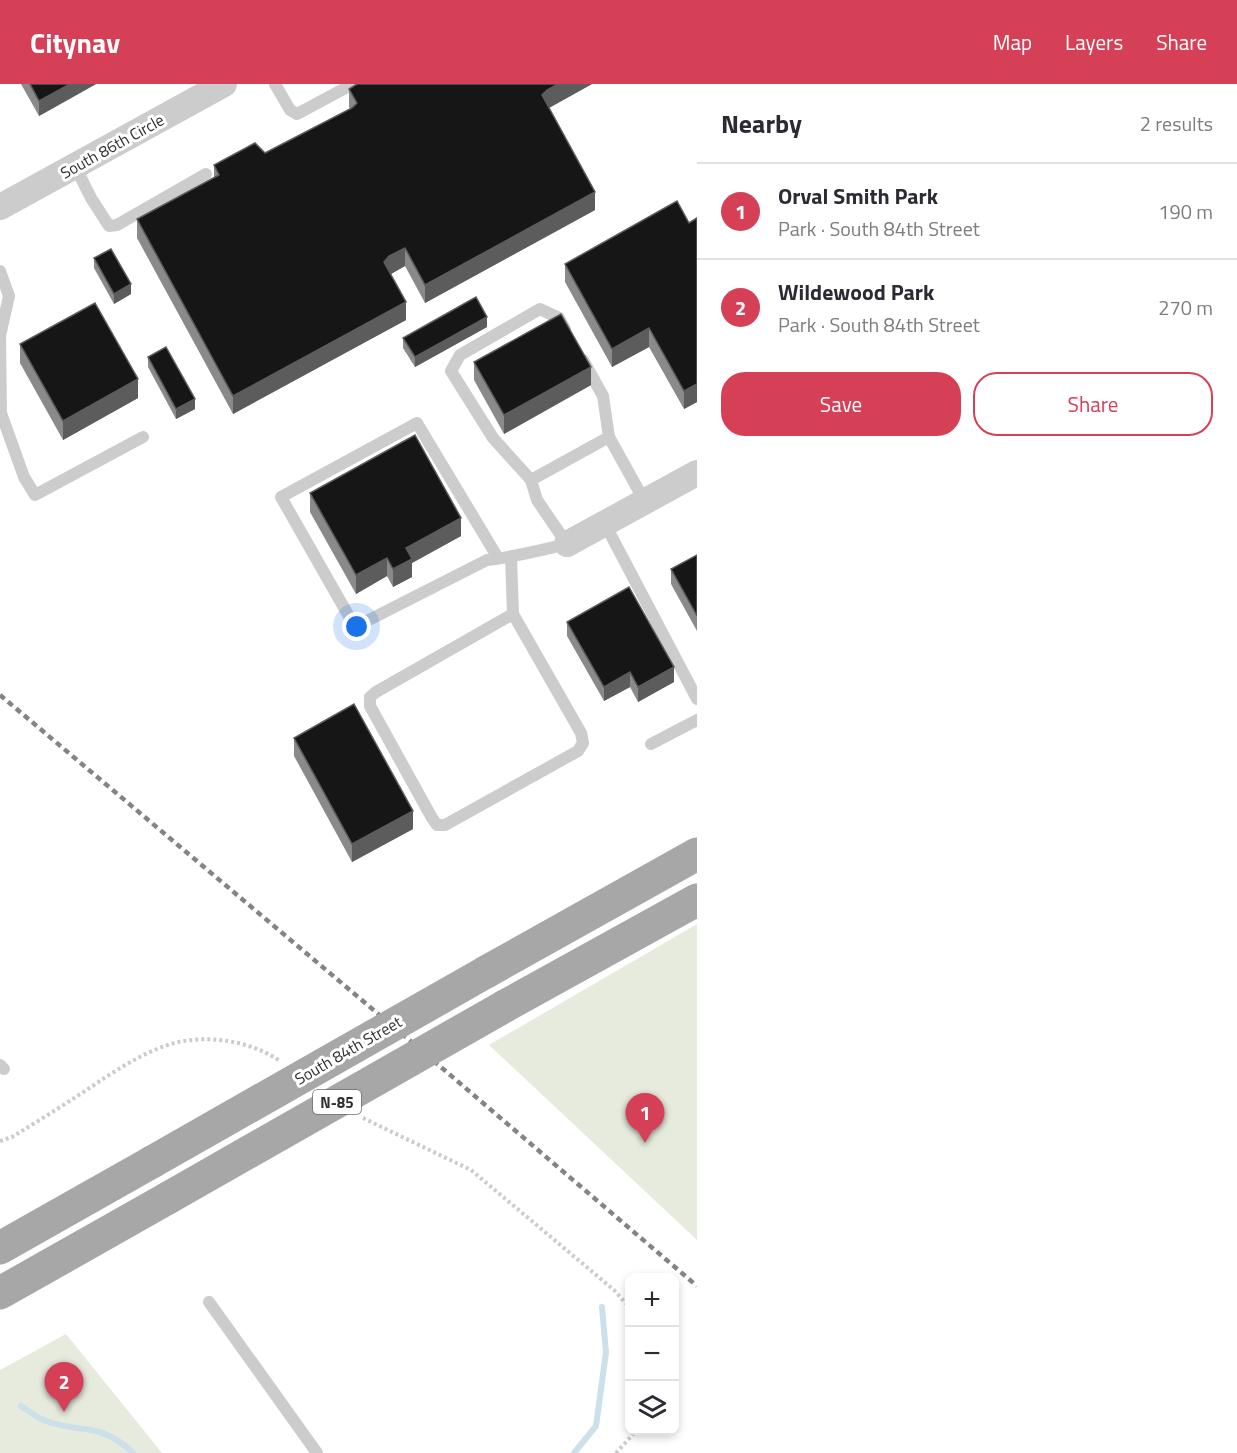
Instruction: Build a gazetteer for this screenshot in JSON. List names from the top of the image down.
{
  "streets": {
    "main road": ["South 84th Street", "N-85"],
    "street": ["South 86th Circle"]
  },
  "page": {
    "header": "Citynav",
    "nav": ["Map", "Layers", "Share"],
    "heading": ["Nearby", "2 results"],
    "list": [
      {
        "mark": "1",
        "name": "Orval Smith Park",
        "note": "Park · South 84th Street",
        "value": "190 m"
      },
      {
        "mark": "2",
        "name": "Wildewood Park",
        "note": "Park · South 84th Street",
        "value": "270 m"
      }
    ],
    "buttons": ["Save", "Share"],
    "pins": ["1", "2"],
    "map_buttons": ["+", "−"]
  }
}
